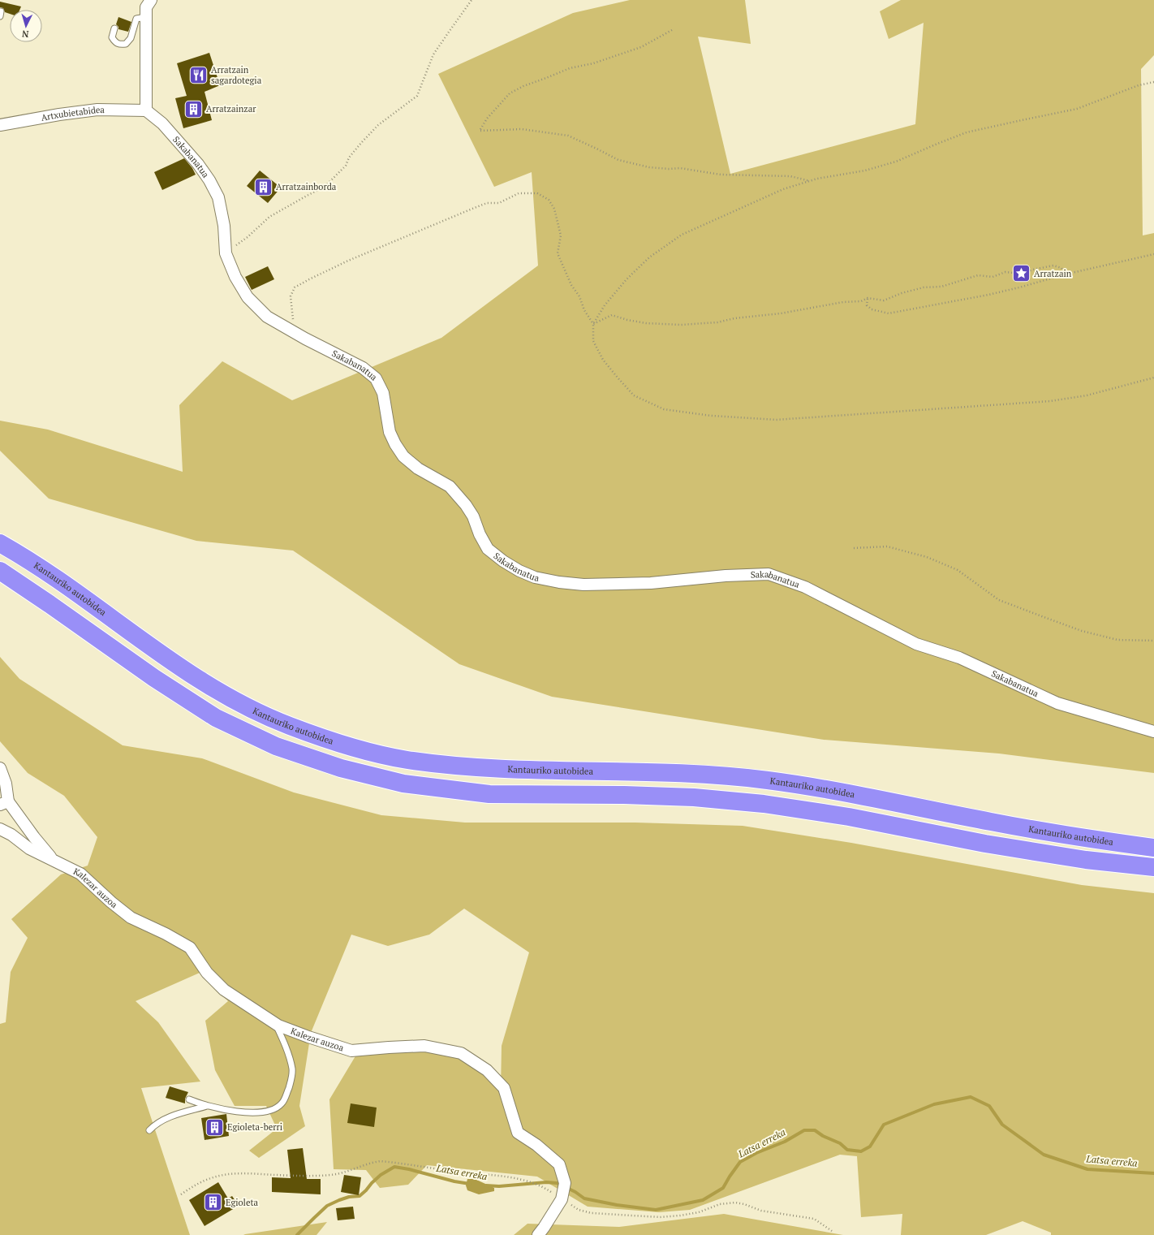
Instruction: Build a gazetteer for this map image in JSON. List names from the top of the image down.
{
  "streets": {
    "highway": ["Kantauriko autobidea"],
    "street": ["Artxubietabidea", "Sakabanatua", "Kalezar auzoa"]
  },
  "crossings": [
    ["Artxubietabidea", "Sakabanatua"]
  ],
  "water": ["Latsa erreka"],
  "places": {
    "restaurant": ["Arratzain sagardotegia"],
    "building": [
      "Arratzainzar",
      "Arratzainborda",
      "Egioleta-berri",
      "Egioleta"
    ],
    "place": ["Arratzain"]
  },
  "north": "bottom"
}
